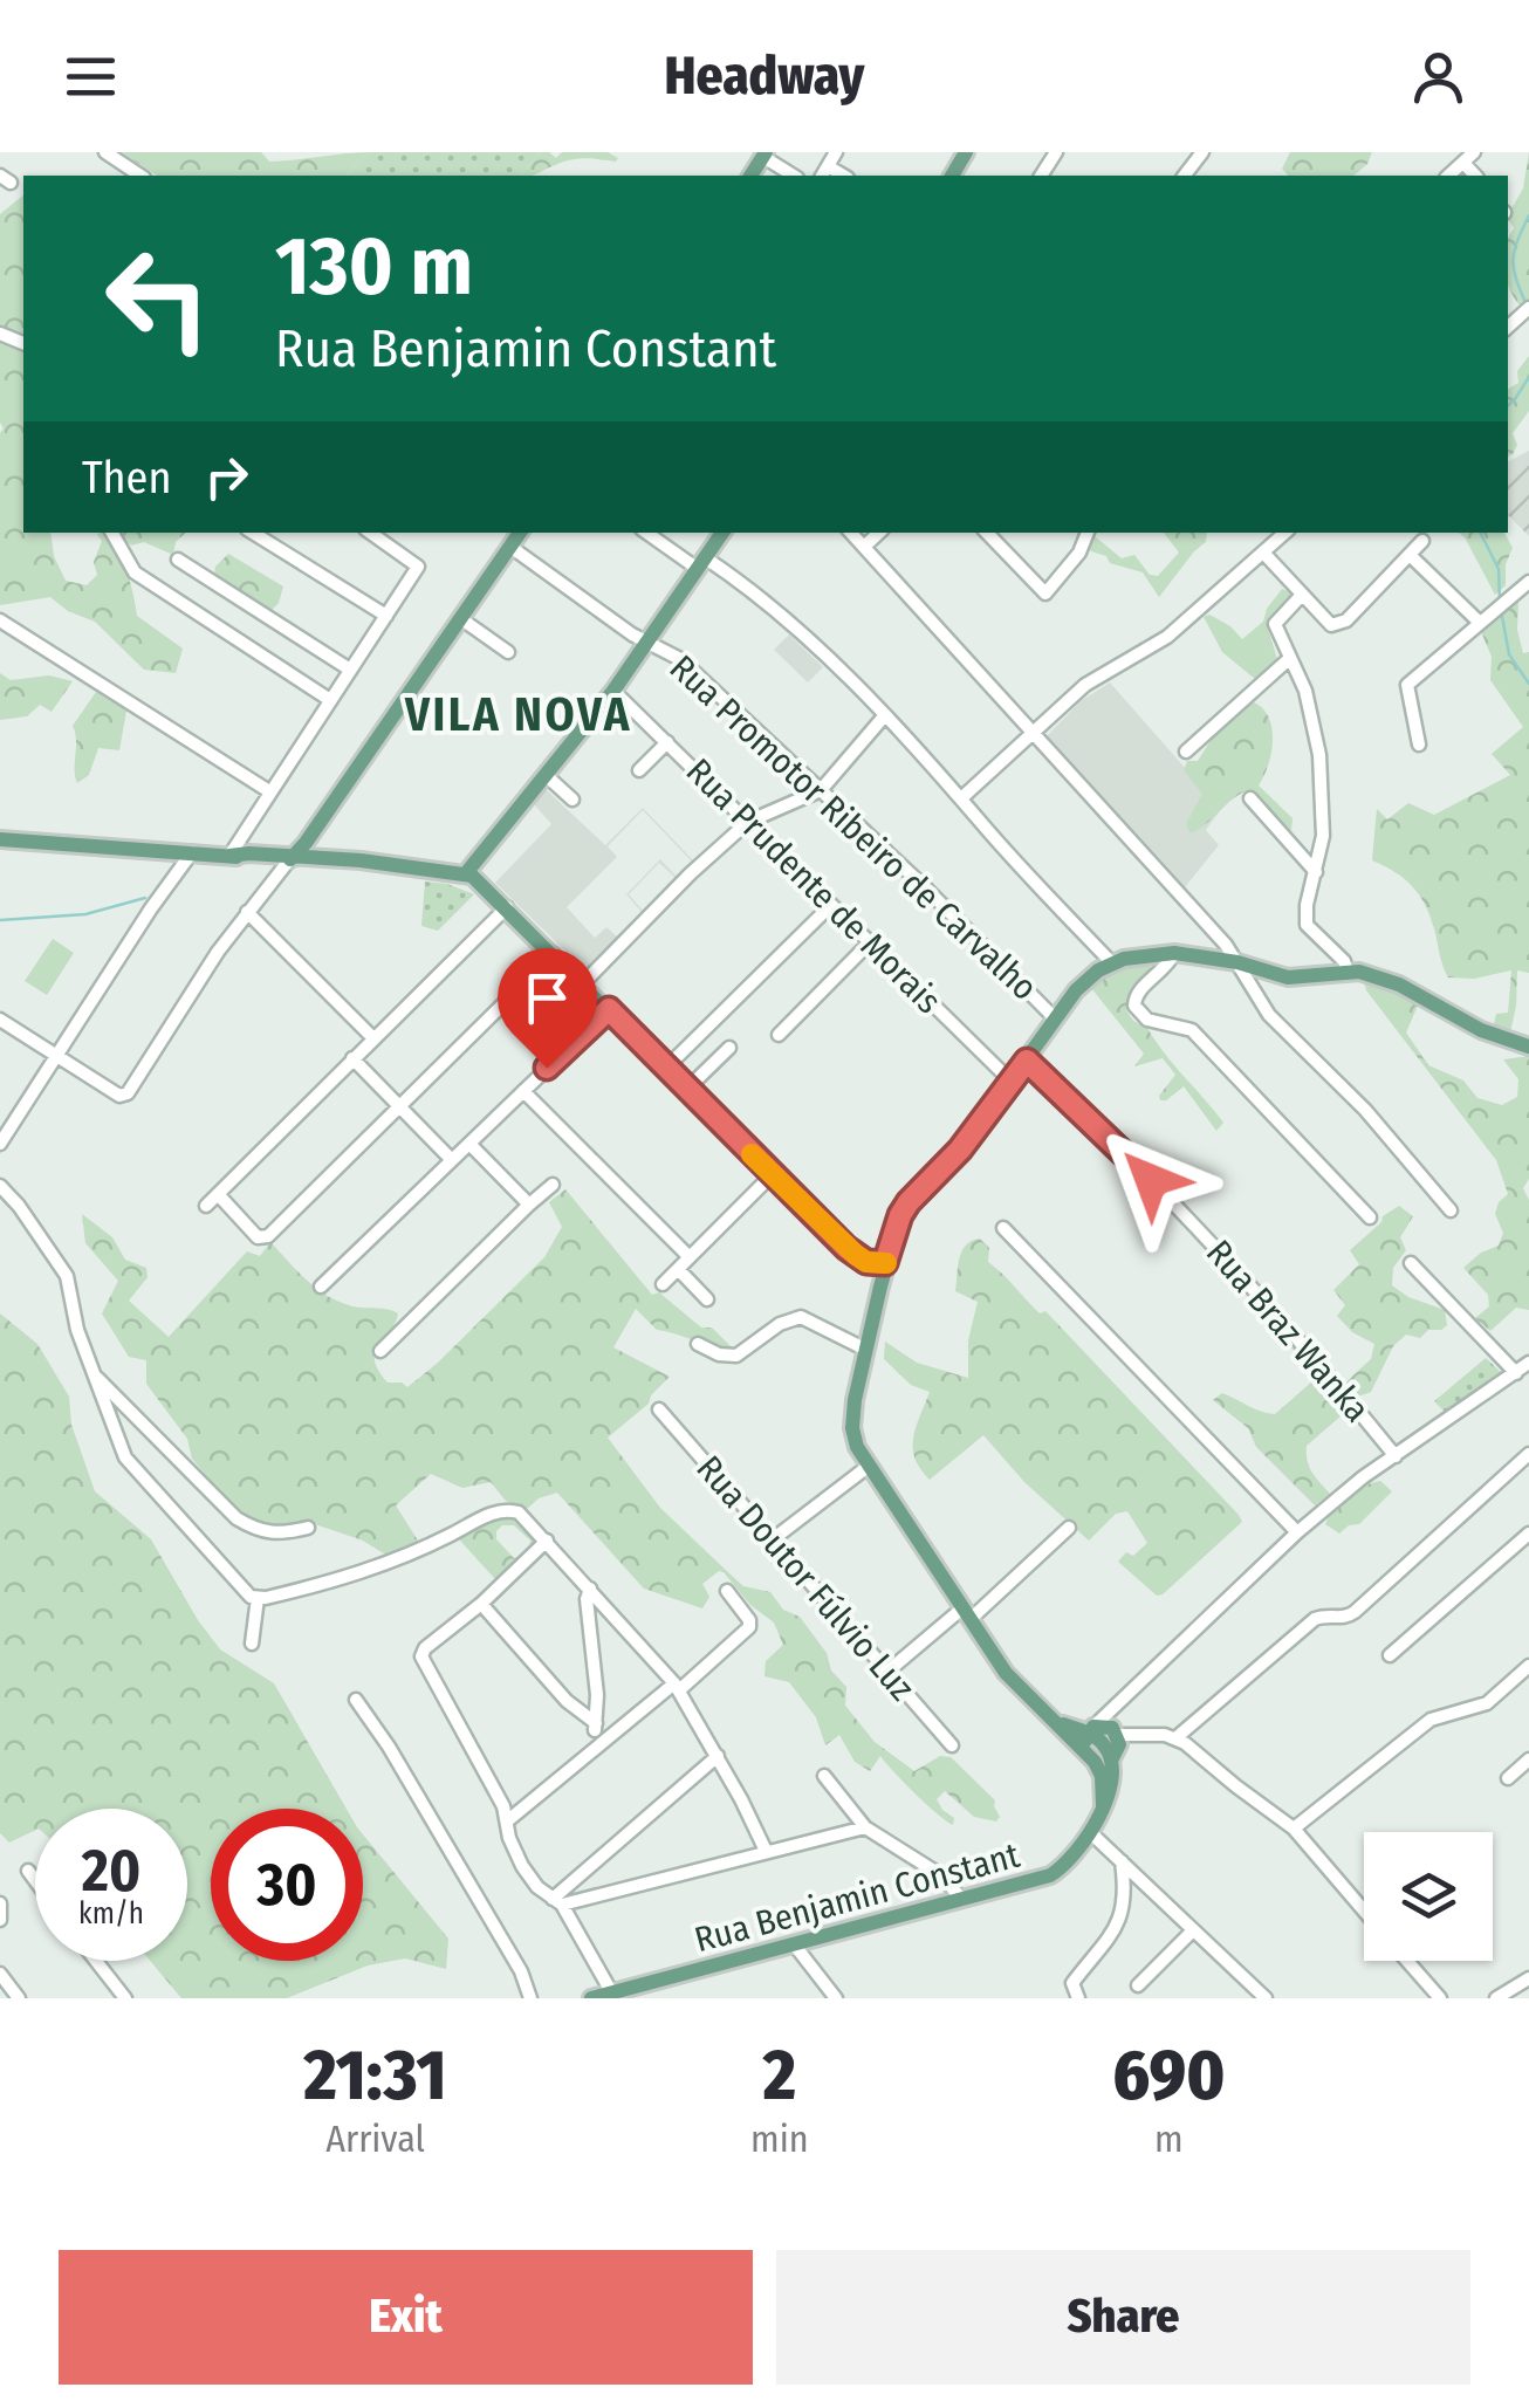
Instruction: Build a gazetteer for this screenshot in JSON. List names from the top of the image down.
{
  "streets": {
    "main road": ["Rua Benjamin Constant"],
    "street": [
      "Rua Promotor Ribeiro de Carvalho",
      "Rua Prudente de Morais",
      "Rua Braz Wanka",
      "Rua Doutor Fúlvio Luz"
    ]
  },
  "districts": ["VILA NOVA"],
  "page": {
    "header": "Headway",
    "turn": ["130 m", "Rua Benjamin Constant"],
    "then": "Then",
    "speed": "20 km/h",
    "limit": "30",
    "eta": [
      "21:31",
      "Arrival",
      "2",
      "min",
      "690",
      "m"
    ],
    "buttons": ["Exit", "Share"]
  }
}
